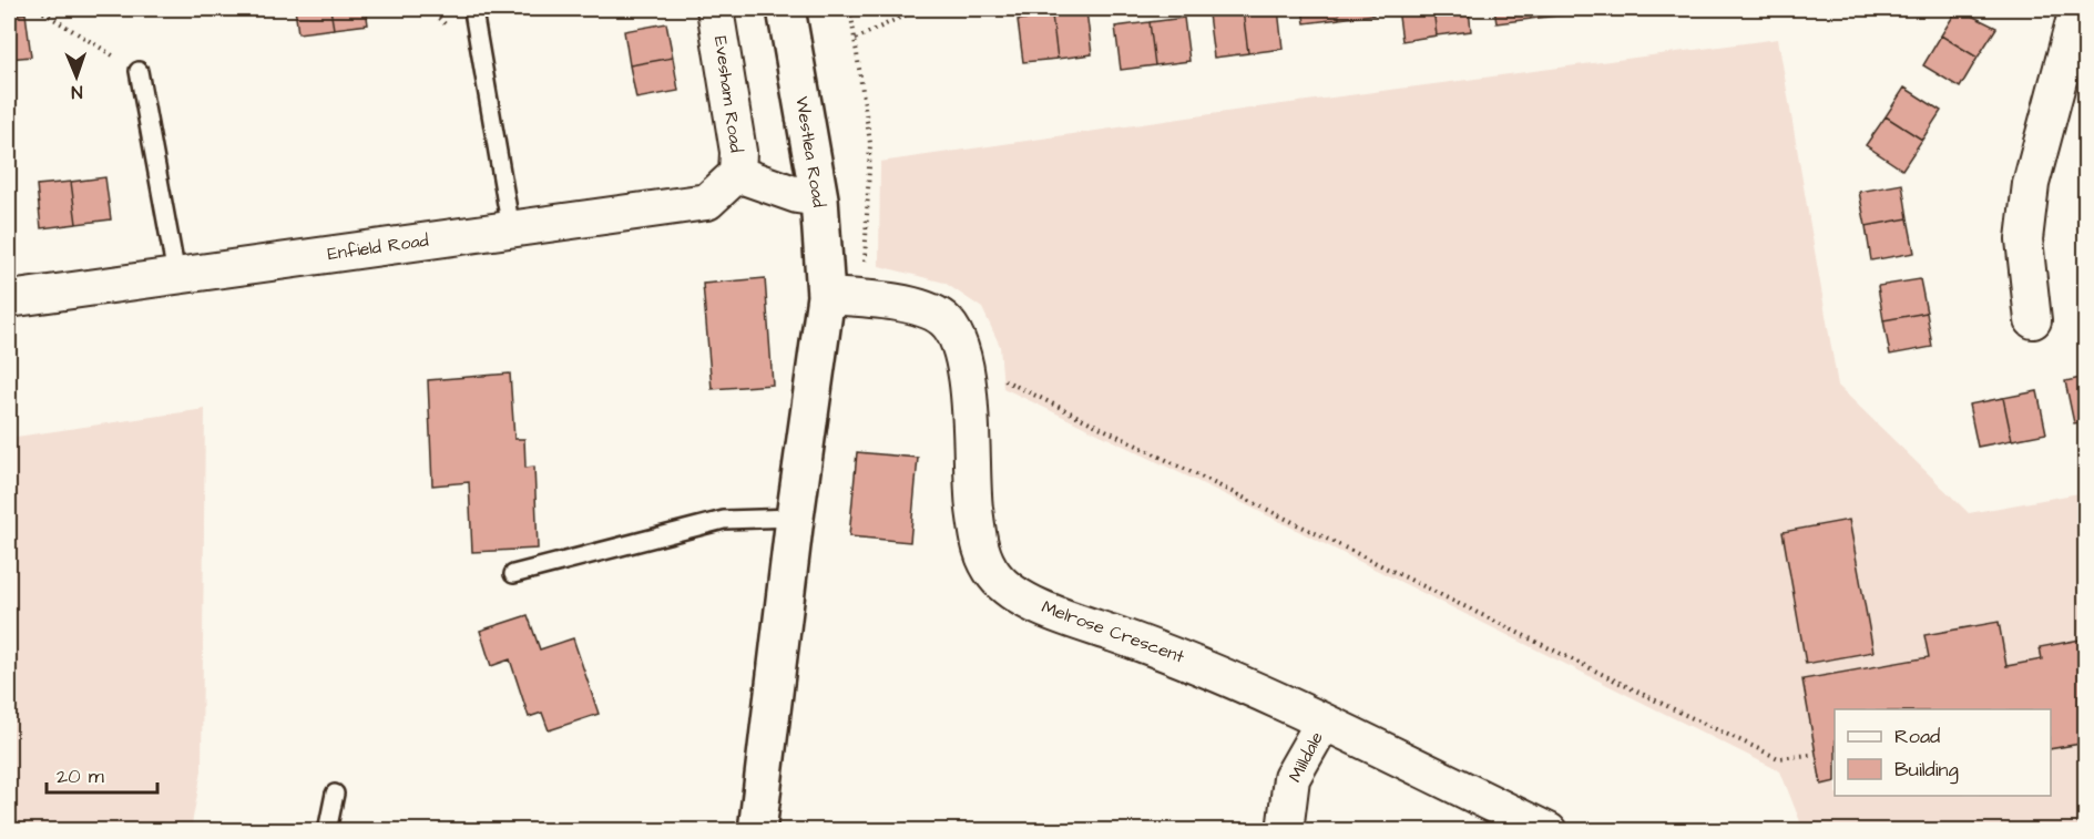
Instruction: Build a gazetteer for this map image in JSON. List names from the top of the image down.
{
  "streets": {
    "main road": ["Westlea Road"],
    "street": [
      "Evesham Road",
      "Enfield Road",
      "Melrose Crescent",
      "Milldale"
    ]
  },
  "crossings": [
    ["Evesham Road", "Westlea Road"],
    ["Evesham Road", "Enfield Road"],
    ["Westlea Road", "Melrose Crescent"],
    ["Melrose Crescent", "Milldale"]
  ],
  "legend": ["Road", "Building"],
  "scale_bar": "20 m",
  "north": "bottom"
}
